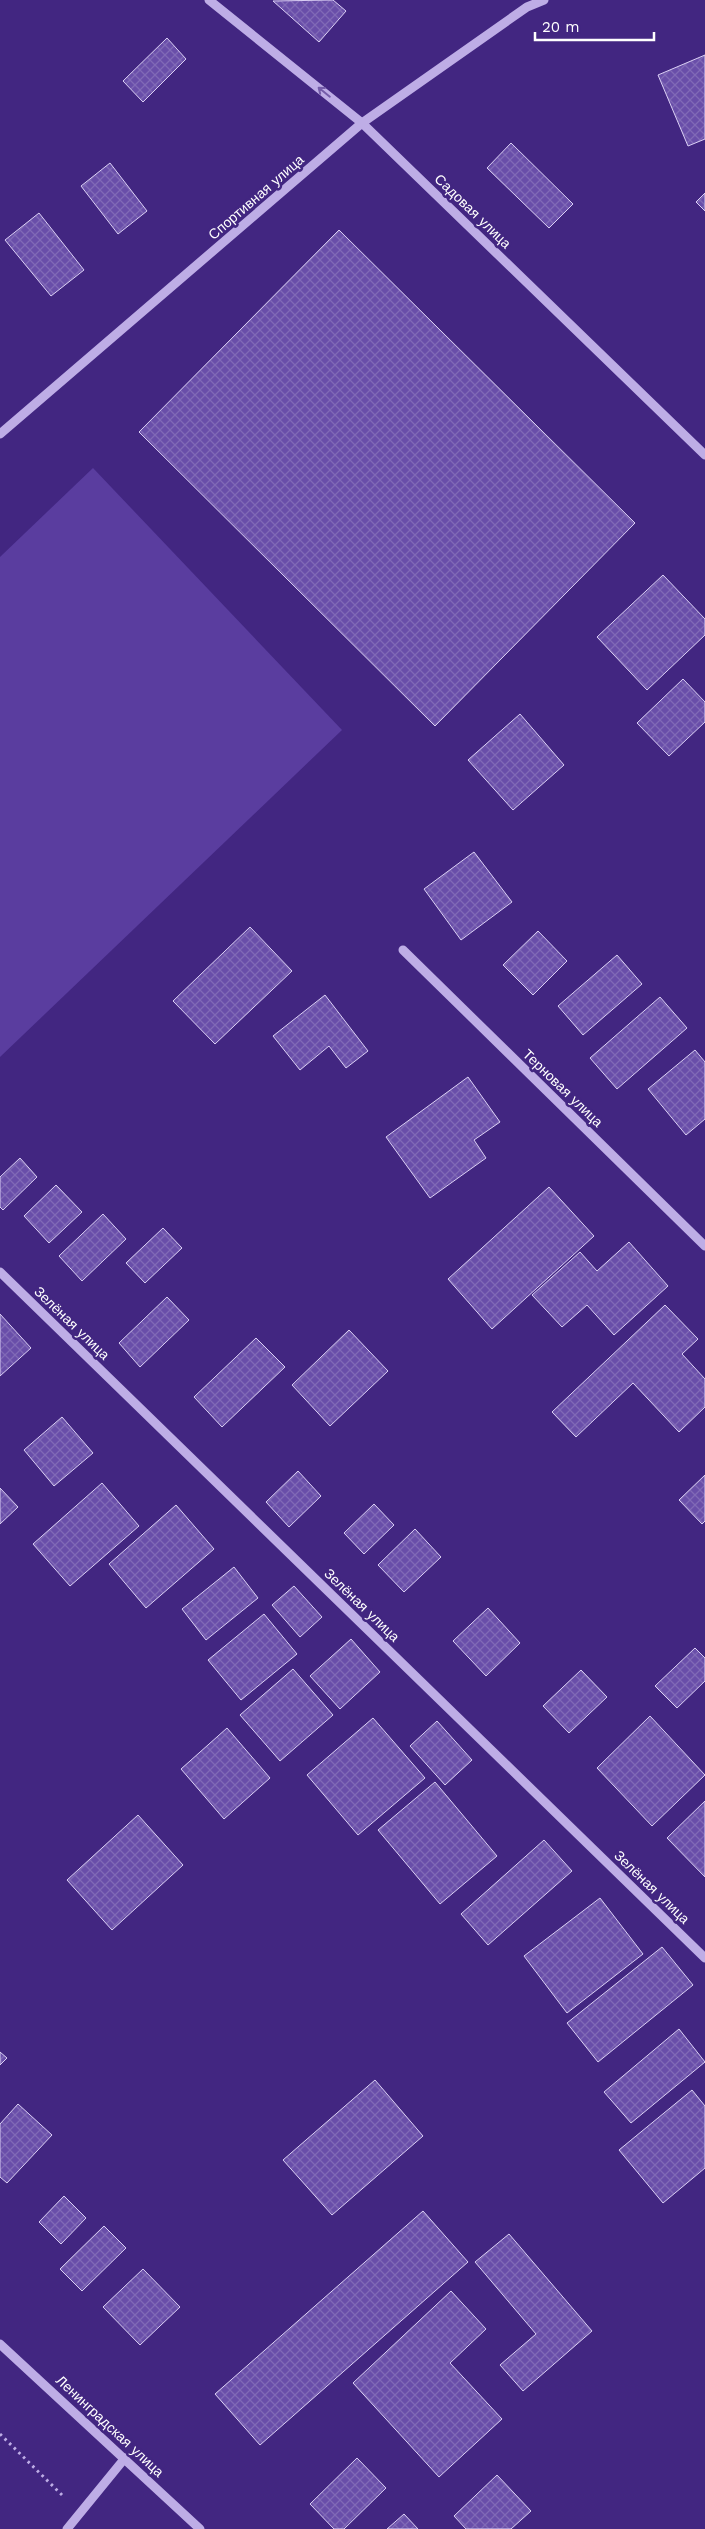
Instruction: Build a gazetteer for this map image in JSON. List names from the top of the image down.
{
  "streets": {
    "street": [
      "Спортивная улица",
      "Садовая улица",
      "Терновая улица",
      "Зелёная улица",
      "Ленинградская улица"
    ]
  },
  "crossings": [
    ["Спортивная улица", "Садовая улица"]
  ],
  "scale_bar": "20 m"
}
